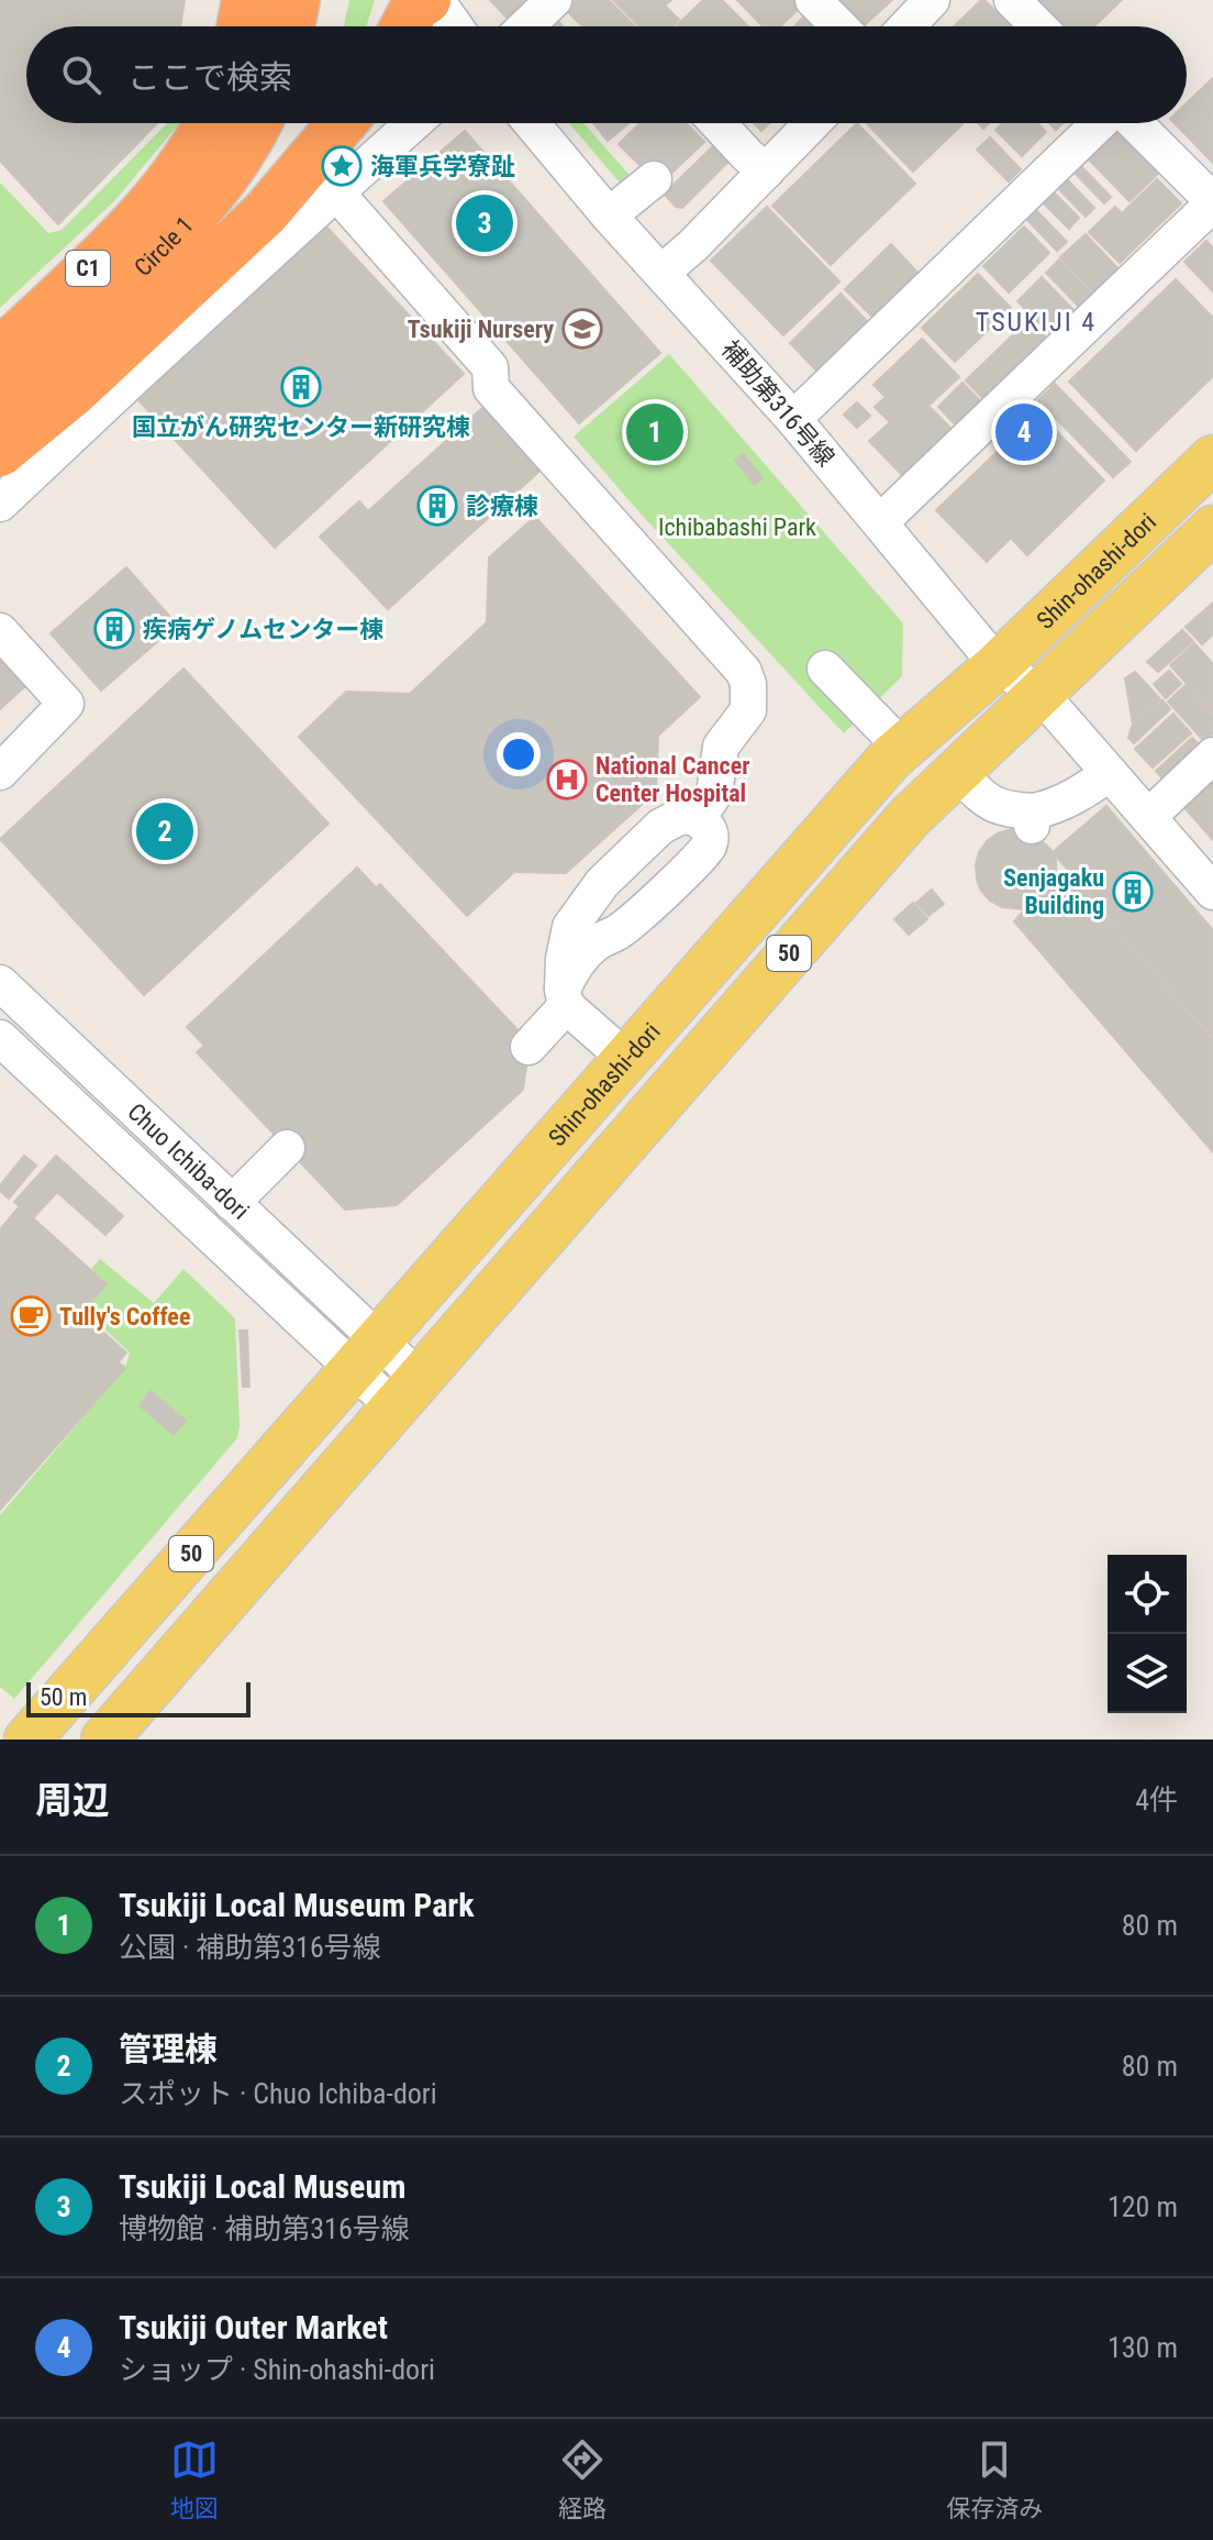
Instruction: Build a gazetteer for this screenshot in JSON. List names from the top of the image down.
{
  "streets": {
    "highway": ["Circle 1", "C1"],
    "main road": ["Shin-ohashi-dori", "50"],
    "street": ["補助第316号線", "Chuo Ichiba-dori"]
  },
  "crossings": [
    ["補助第316号線", "Shin-ohashi-dori"],
    ["Shin-ohashi-dori", "Chuo Ichiba-dori"]
  ],
  "districts": ["TSUKIJI 4"],
  "parks": ["Ichibabashi Park"],
  "places": {
    "place": ["海軍兵学寮趾"],
    "school or university": ["Tsukiji Nursery"],
    "building": [
      "国立がん研究センター新研究棟",
      "診療棟",
      "疾病ゲノムセンター棟",
      "Senjagaku Building"
    ],
    "hospital": ["National Cancer Center Hospital"],
    "cafe": ["Tully's Coffee"]
  },
  "scale_bar": "50 m",
  "page": {
    "search": "ここで検索",
    "pins": [
      "3",
      "1",
      "4",
      "2"
    ],
    "scale": "50 m",
    "heading": ["周辺", "4件"],
    "list": [
      {
        "mark": "1",
        "name": "Tsukiji Local Museum Park",
        "note": "公園 · 補助第316号線",
        "value": "80 m"
      },
      {
        "mark": "2",
        "name": "管理棟",
        "note": "スポット · Chuo Ichiba-dori",
        "value": "80 m"
      },
      {
        "mark": "3",
        "name": "Tsukiji Local Museum",
        "note": "博物館 · 補助第316号線",
        "value": "120 m"
      },
      {
        "mark": "4",
        "name": "Tsukiji Outer Market",
        "note": "ショップ · Shin-ohashi-dori",
        "value": "130 m"
      }
    ],
    "nav": ["地図", "経路", "保存済み"]
  }
}
